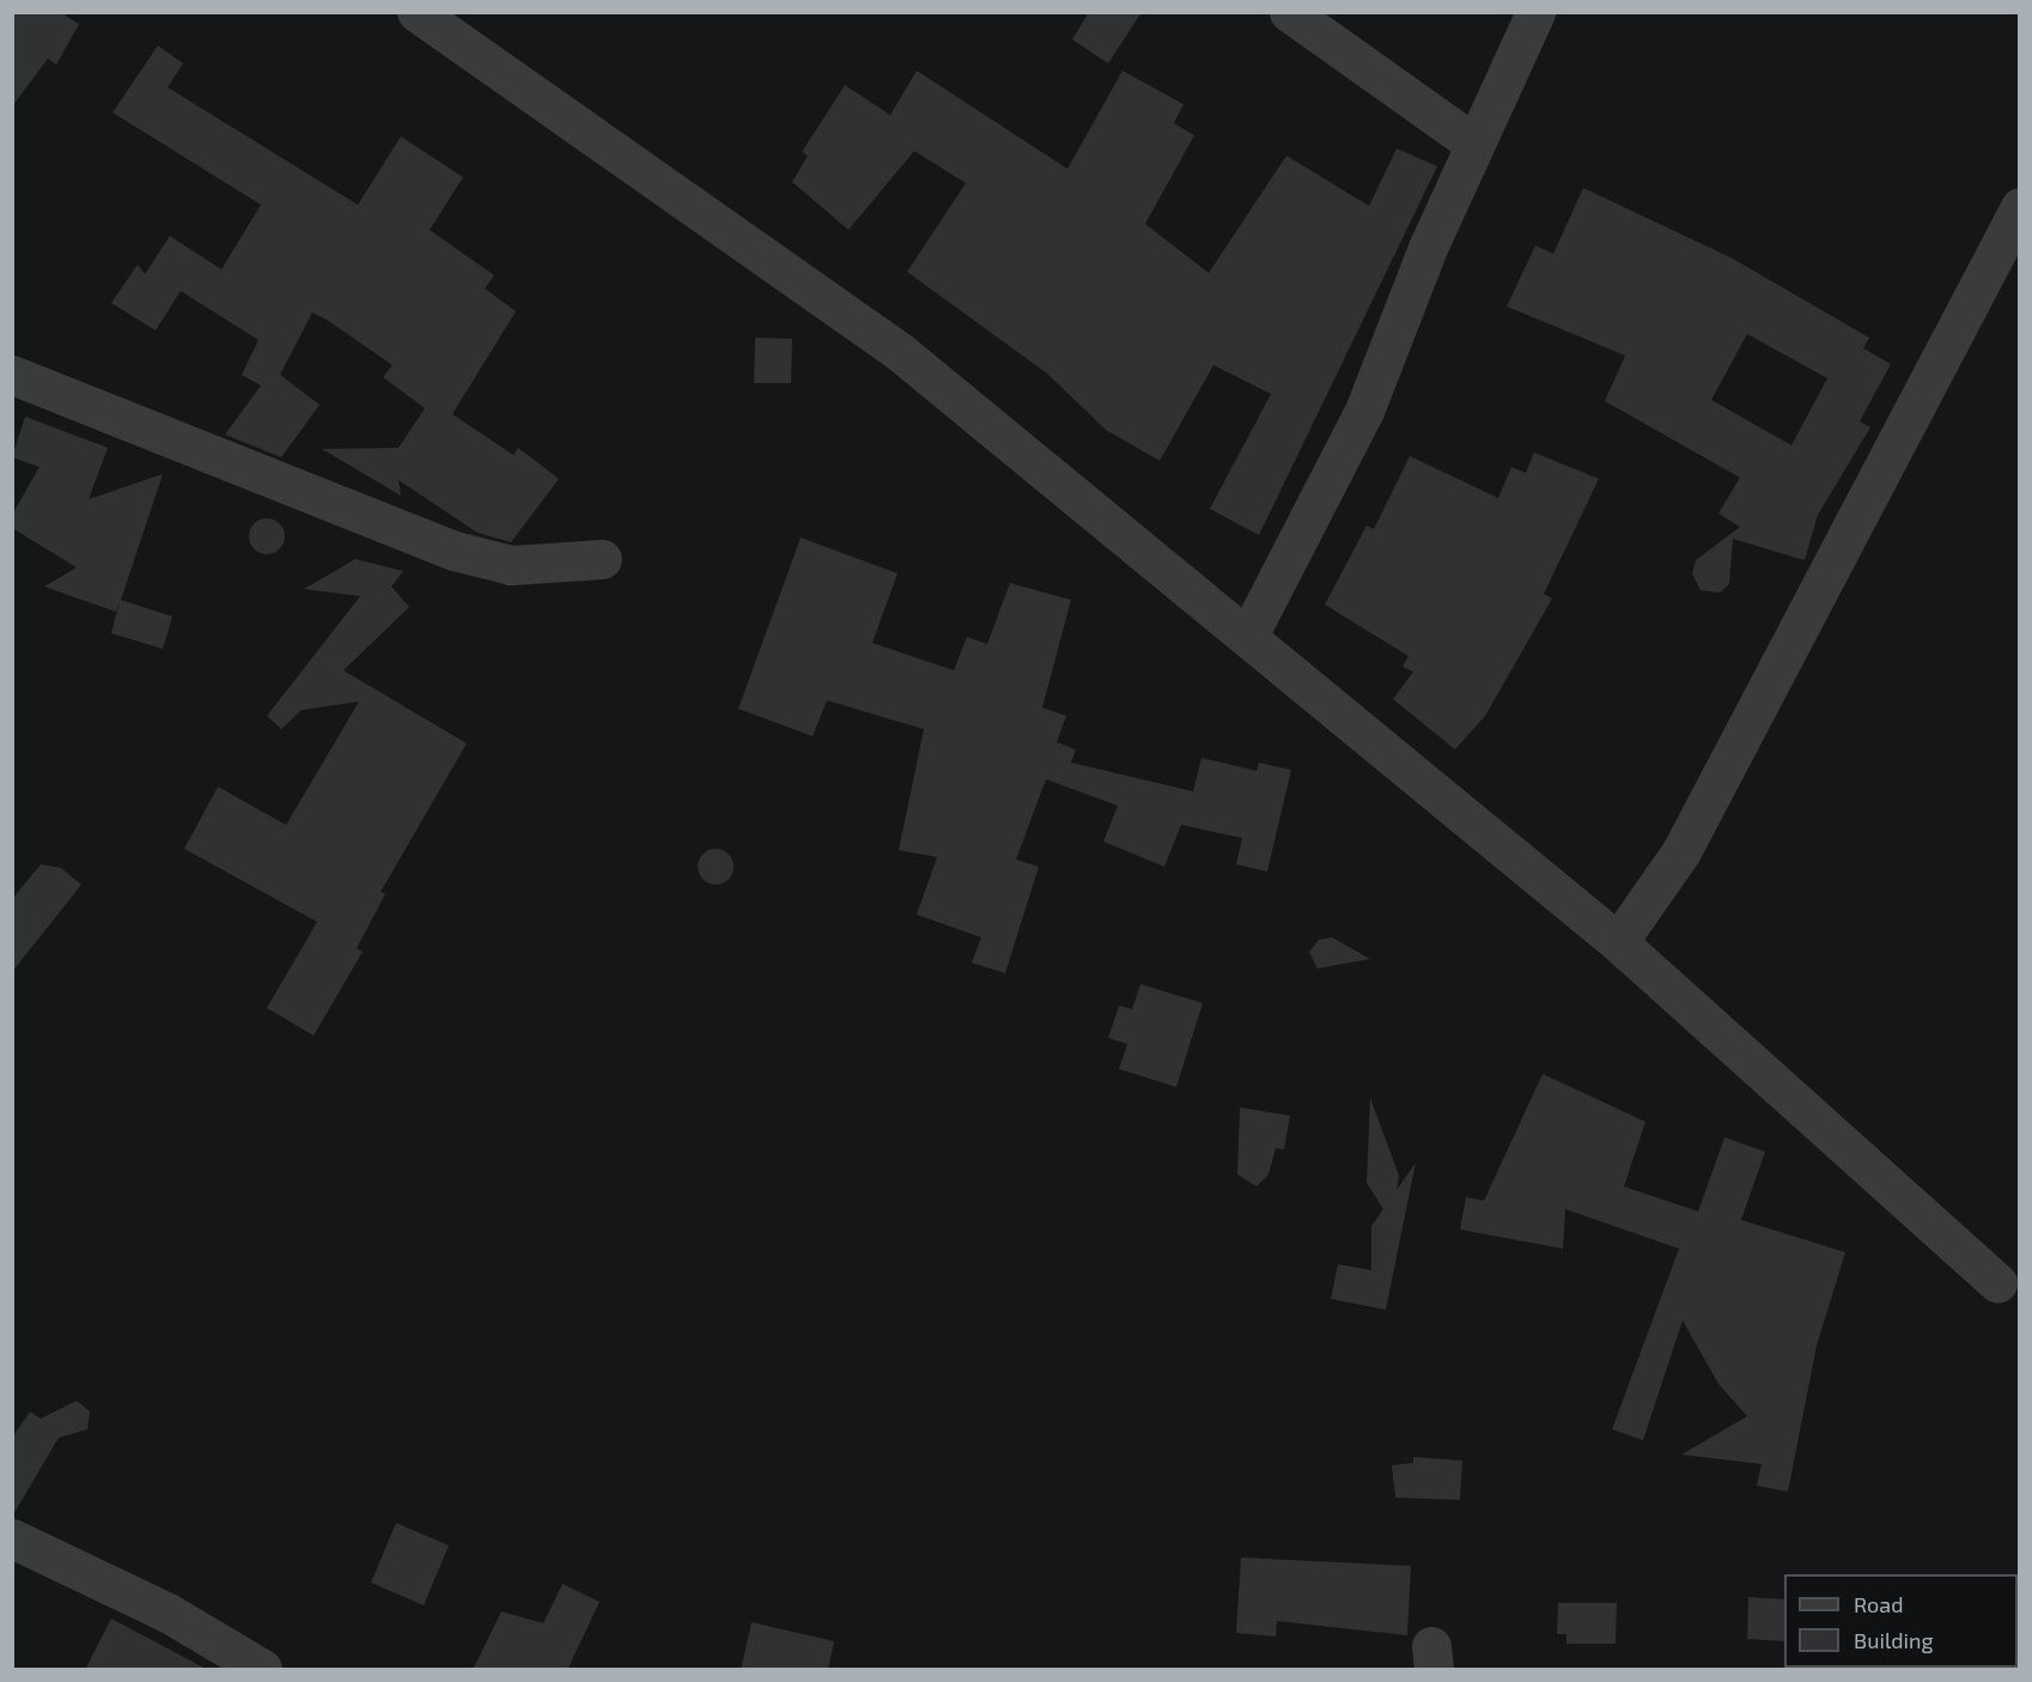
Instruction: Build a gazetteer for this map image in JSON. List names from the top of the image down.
{
  "legend": ["Road", "Building"]
}
